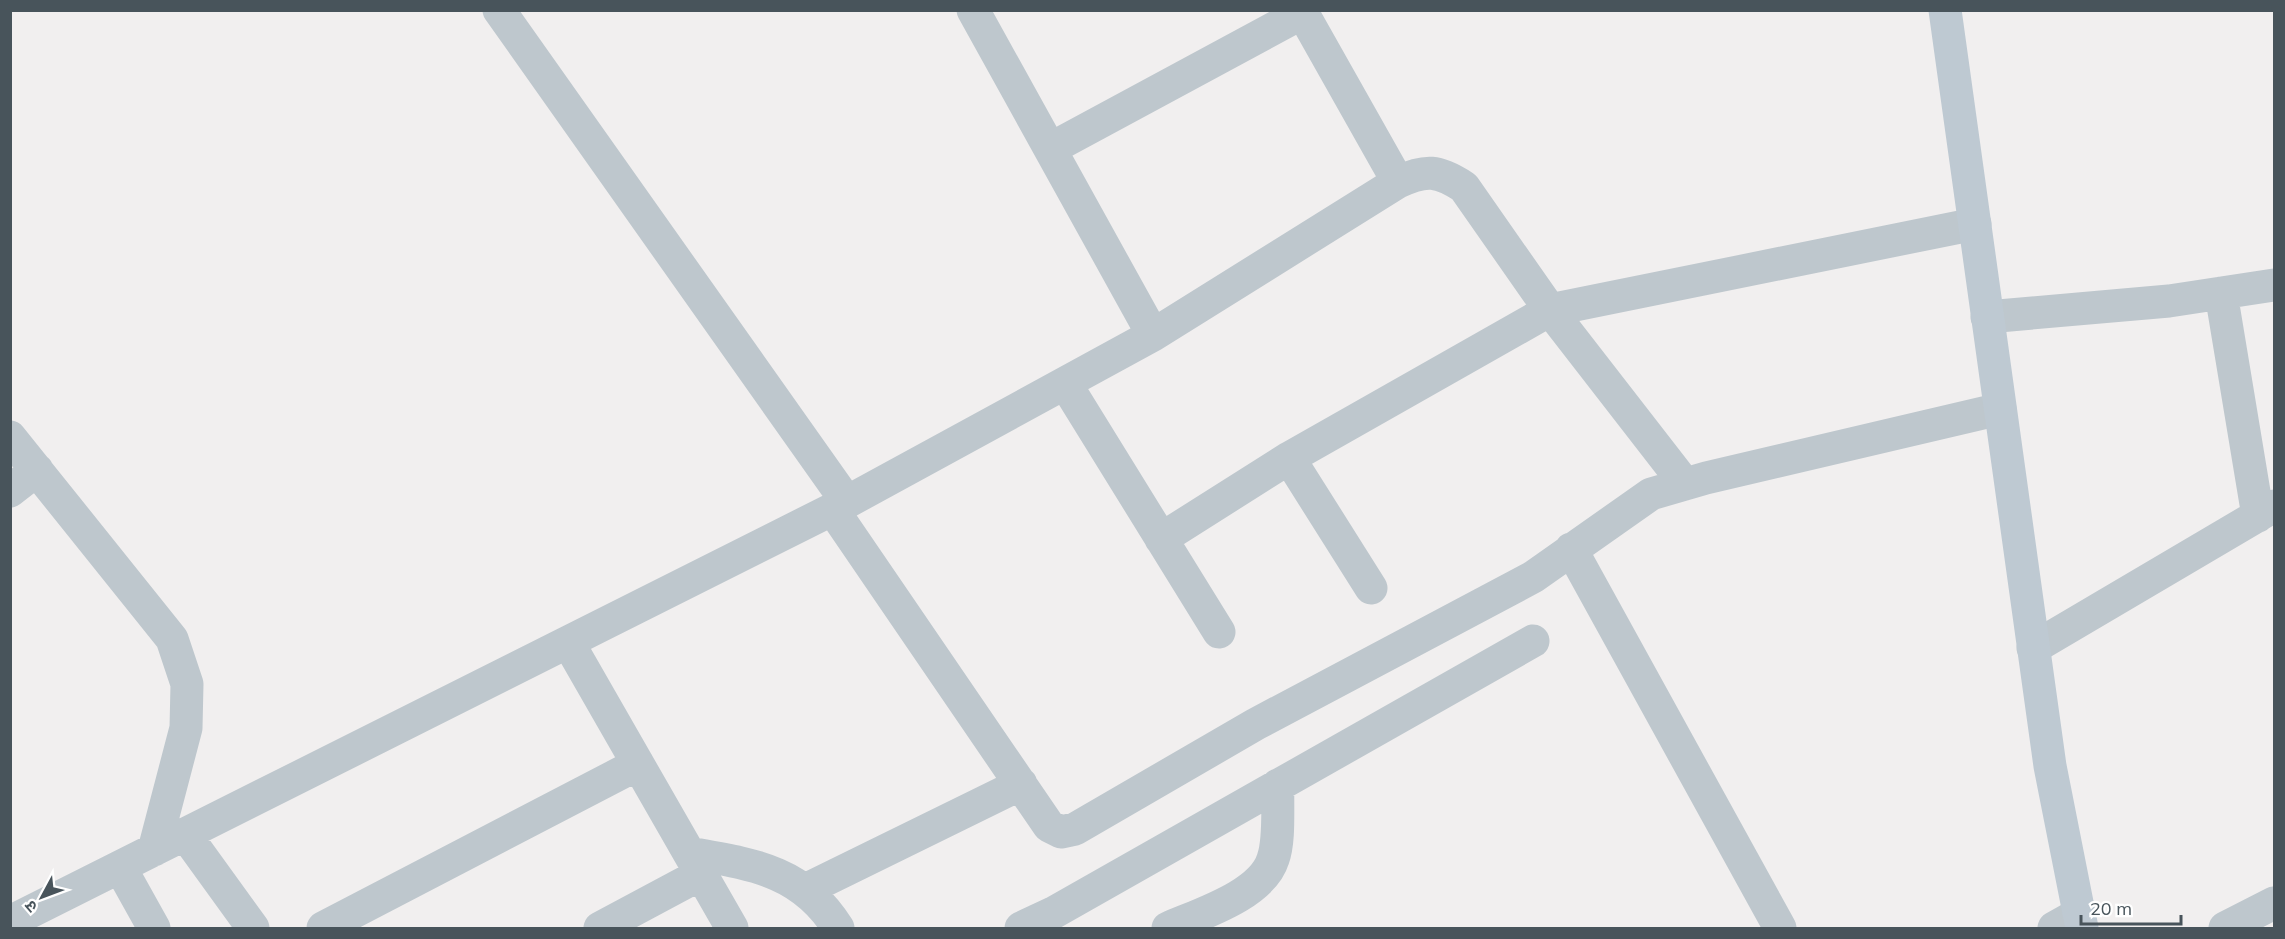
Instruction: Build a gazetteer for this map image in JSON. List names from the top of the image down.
{
  "scale_bar": "20 m",
  "north": "bottom left"
}
